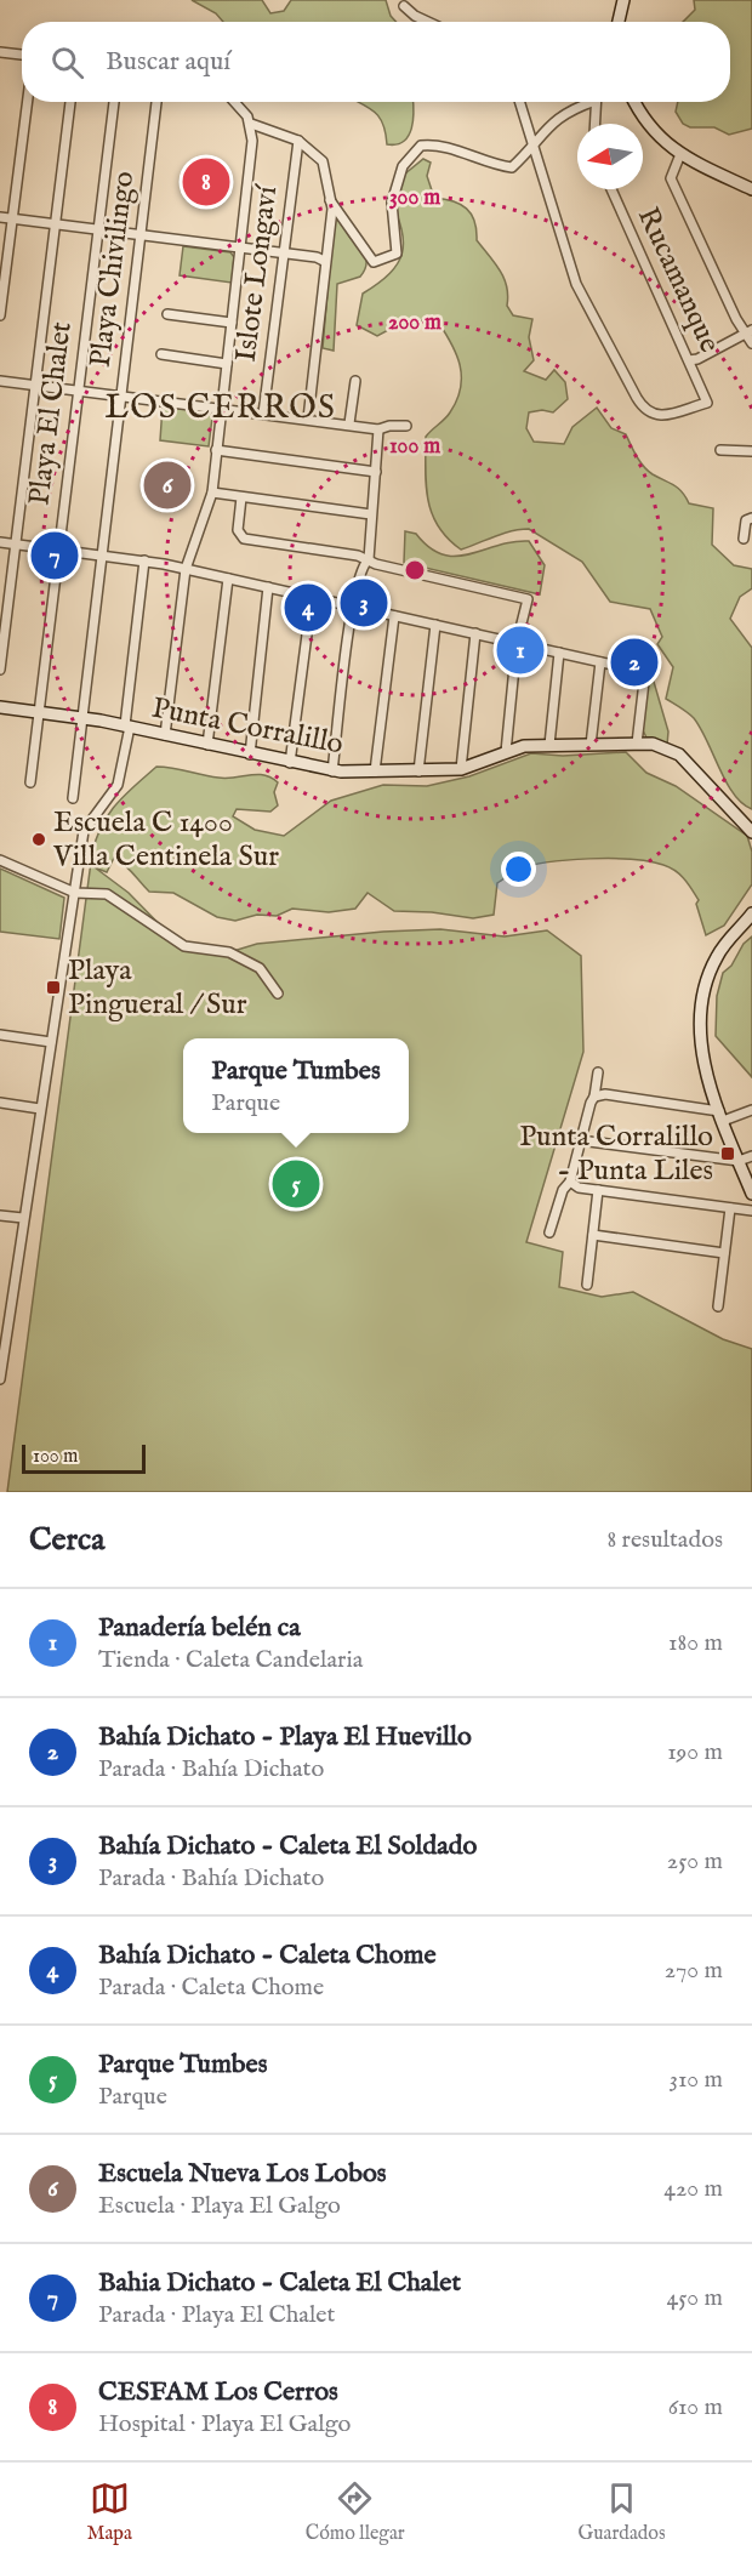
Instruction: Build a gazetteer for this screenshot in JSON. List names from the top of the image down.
{
  "streets": {
    "street": [
      "Playa Chivilingo",
      "Islote Longaví",
      "Rucamanque",
      "Playa El Chalet",
      "Punta Corralillo"
    ]
  },
  "crossings": [
    ["Playa Chivilingo", "Punta Corralillo"],
    ["Playa El Chalet", "Punta Corralillo"]
  ],
  "districts": ["LOS CERROS"],
  "places": {
    "other": ["Escuela C 1400 Villa Centinela Sur"],
    "transit": ["Playa Pingueral / Sur", "Punta Corralillo - Punta Liles"]
  },
  "scale_bar": "100 m",
  "north": "left",
  "page": {
    "search": "Buscar aquí",
    "pins": [
      "8",
      "6",
      "7",
      "3",
      "4",
      "1",
      "2",
      "5"
    ],
    "popup": ["Parque Tumbes", "Parque"],
    "scale": "100 m",
    "heading": ["Cerca", "8 resultados"],
    "list": [
      {
        "mark": "1",
        "name": "Panadería belén ca",
        "note": "Tienda · Caleta Candelaria",
        "value": "180 m"
      },
      {
        "mark": "2",
        "name": "Bahía Dichato - Playa El Huevillo",
        "note": "Parada · Bahía Dichato",
        "value": "190 m"
      },
      {
        "mark": "3",
        "name": "Bahía Dichato - Caleta El Soldado",
        "note": "Parada · Bahía Dichato",
        "value": "250 m"
      },
      {
        "mark": "4",
        "name": "Bahía Dichato - Caleta Chome",
        "note": "Parada · Caleta Chome",
        "value": "270 m"
      },
      {
        "mark": "5",
        "name": "Parque Tumbes",
        "note": "Parque",
        "value": "310 m"
      },
      {
        "mark": "6",
        "name": "Escuela Nueva Los Lobos",
        "note": "Escuela · Playa El Galgo",
        "value": "420 m"
      },
      {
        "mark": "7",
        "name": "Bahia Dichato - Caleta El Chalet",
        "note": "Parada · Playa El Chalet",
        "value": "450 m"
      },
      {
        "mark": "8",
        "name": "CESFAM Los Cerros",
        "note": "Hospital · Playa El Galgo",
        "value": "610 m"
      }
    ],
    "nav": ["Mapa", "Cómo llegar", "Guardados"]
  },
  "rings": ["300 m", "200 m", "100 m"]
}
